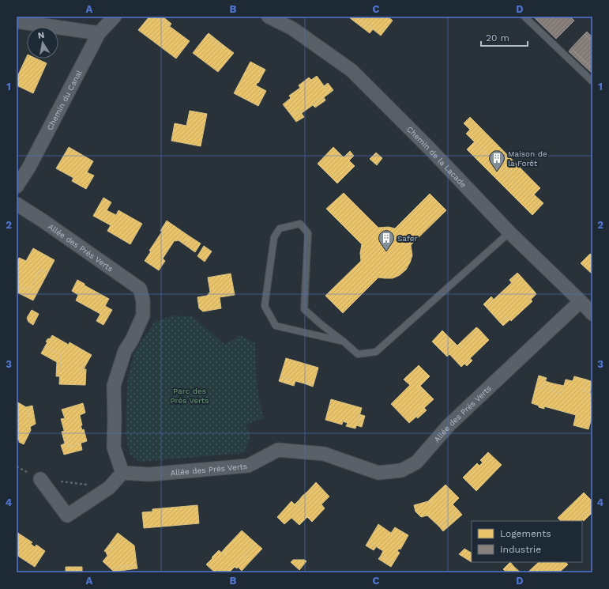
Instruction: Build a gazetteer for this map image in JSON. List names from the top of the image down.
{
  "streets": {
    "street": ["Chemin du Canal", "Chemin de la Lacade", "Allée des Prés Verts"]
  },
  "crossings": [
    ["Chemin de la Lacade", "Allée des Prés Verts"]
  ],
  "parks": ["Parc des Prés Verts"],
  "places": {
    "building": ["Maison de la Forêt", "Safer"]
  },
  "legend": ["Logements", "Industrie"],
  "scale_bar": "20 m",
  "north": "top",
  "grid": {
    "columns": [
      "A",
      "B",
      "C",
      "D"
    ],
    "rows": [
      "1",
      "2",
      "3",
      "4"
    ]
  }
}
